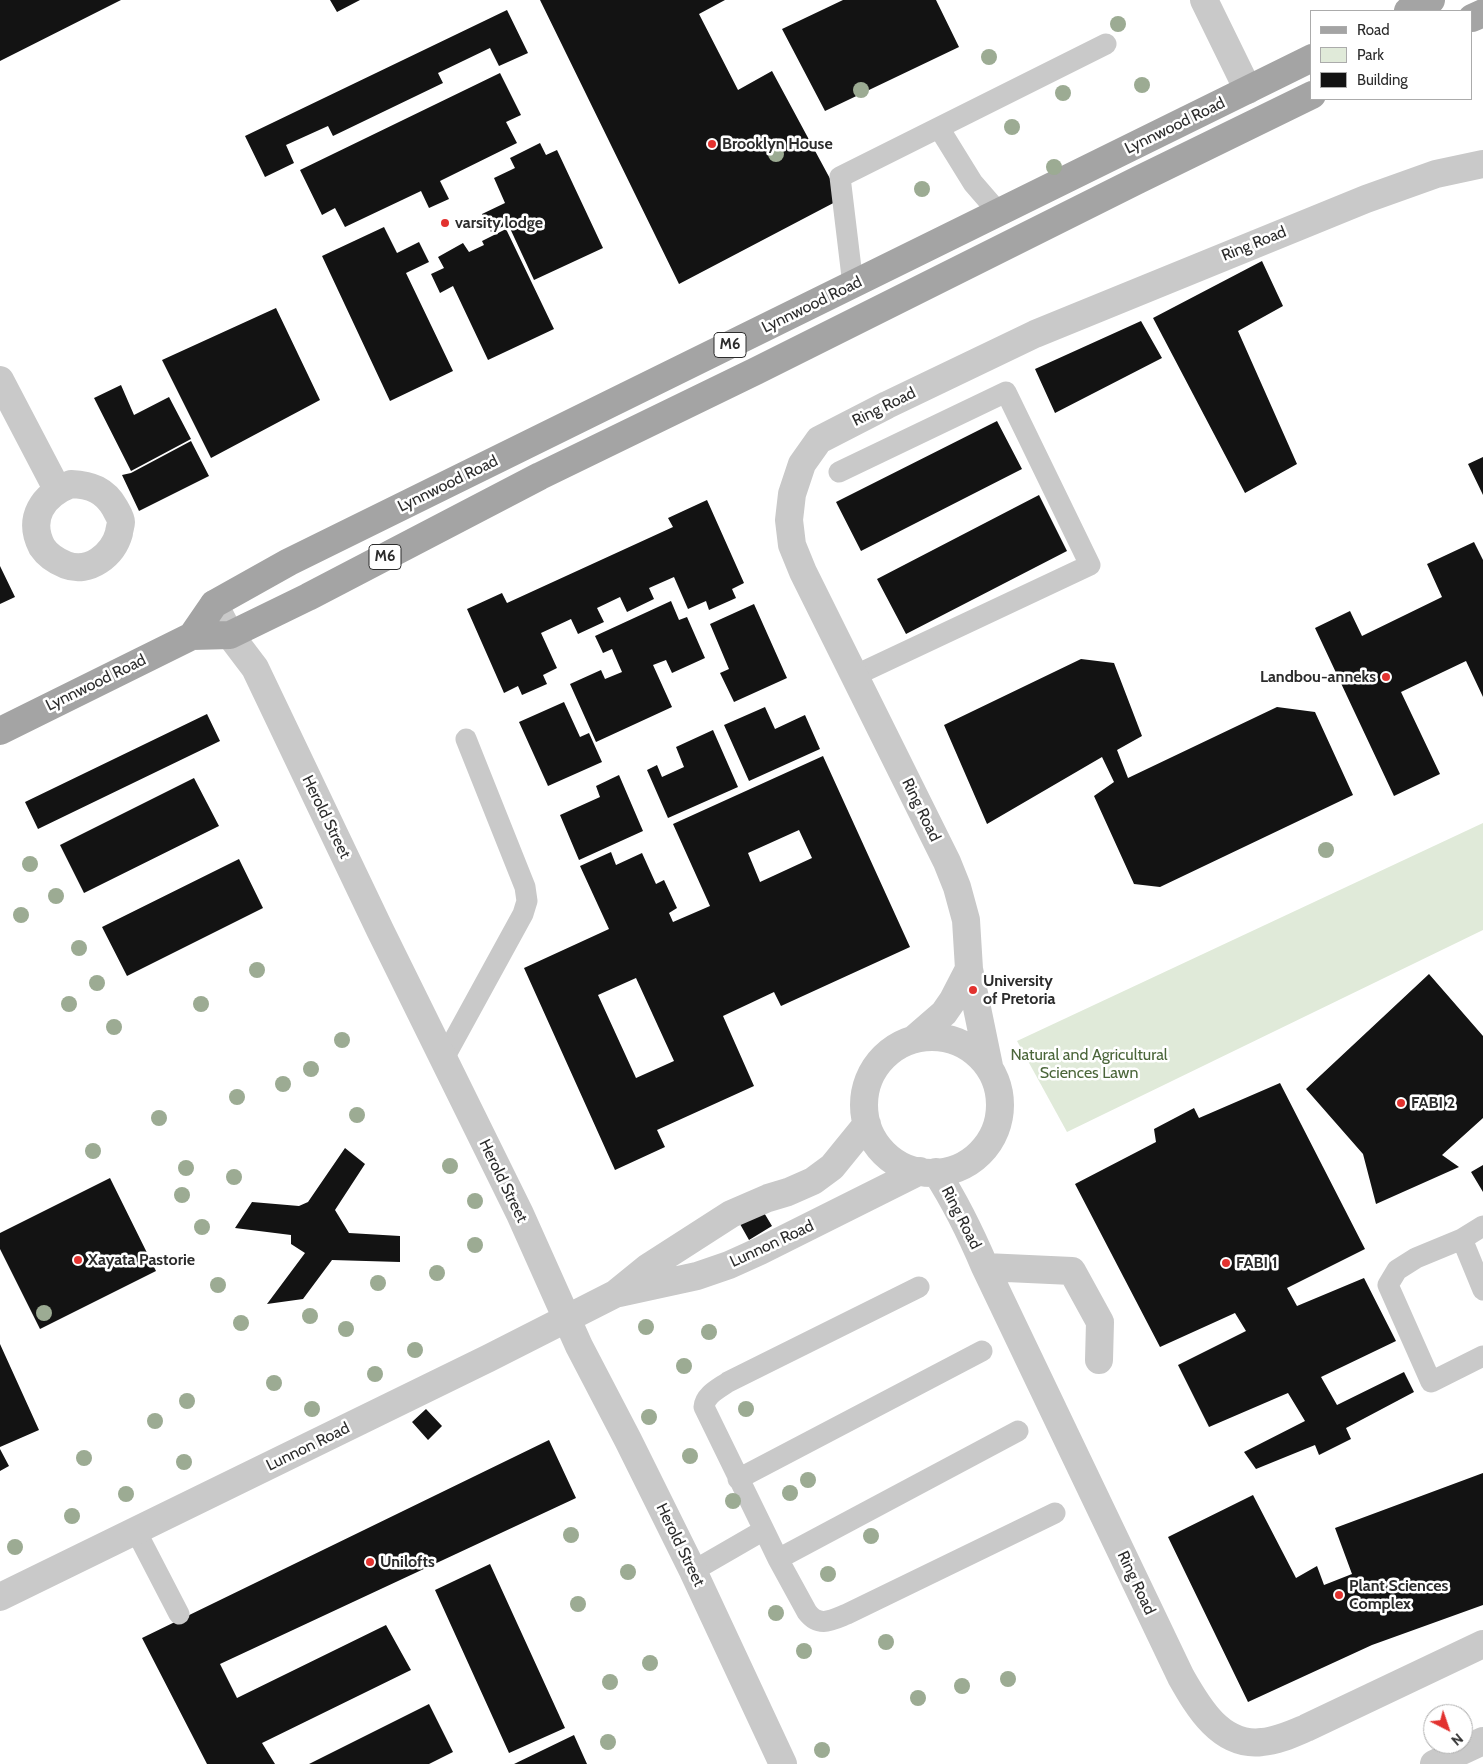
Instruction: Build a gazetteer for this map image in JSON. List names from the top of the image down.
{
  "streets": {
    "main road": ["Lynnwood Road", "M6"],
    "street": ["Ring Road", "Herold Street", "Lunnon Road"]
  },
  "crossings": [
    ["Lynnwood Road", "Herold Street"],
    ["Ring Road", "Lunnon Road"],
    ["Herold Street", "Lunnon Road"]
  ],
  "parks": ["Natural and Agricultural Sciences Lawn"],
  "places": [
    "Brooklyn House",
    "varsity lodge",
    "Landbou-anneks",
    "University of Pretoria",
    "FABI 2",
    "Xayata Pastorie",
    "FABI 1",
    "Unilofts",
    "Plant Sciences Complex"
  ],
  "legend": ["Road", "Park", "Building"],
  "north": "bottom right"
}
